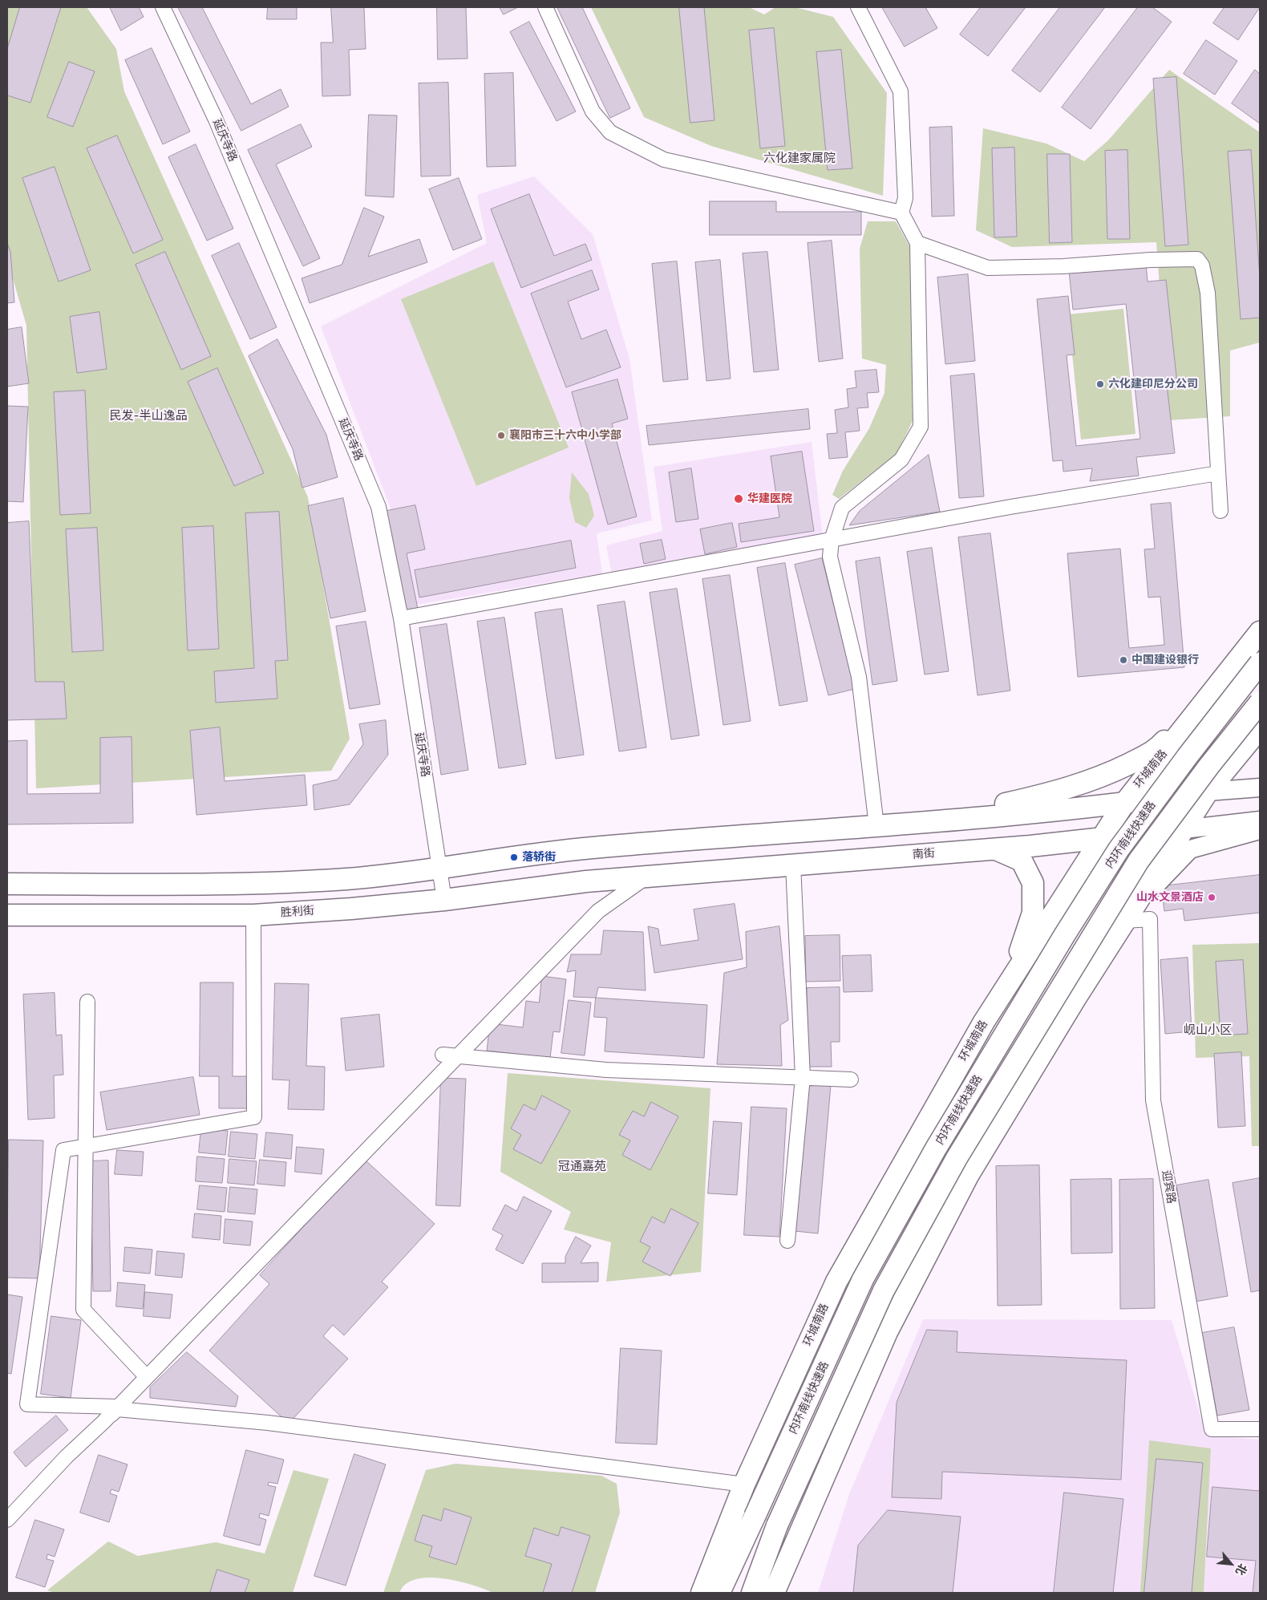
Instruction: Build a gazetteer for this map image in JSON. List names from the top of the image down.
{
  "streets": {
    "highway": [
      "环城南路",
      "内环南线快速路",
      "南街",
      "胜利街"
    ],
    "street": ["延庆寺路", "迎宾路"]
  },
  "crossings": [
    ["延庆寺路", "胜利街"],
    ["环城南路", "南街"],
    ["南街", "胜利街"]
  ],
  "districts": [
    "六化建家属院",
    "民发-半山逸品",
    "岘山小区",
    "冠通嘉苑"
  ],
  "places": [
    "六化建印尼分公司",
    "襄阳市三十六中小学部",
    "华建医院",
    "中国建设银行",
    "落轿街",
    "山水文景酒店"
  ],
  "north": "bottom right"
}
